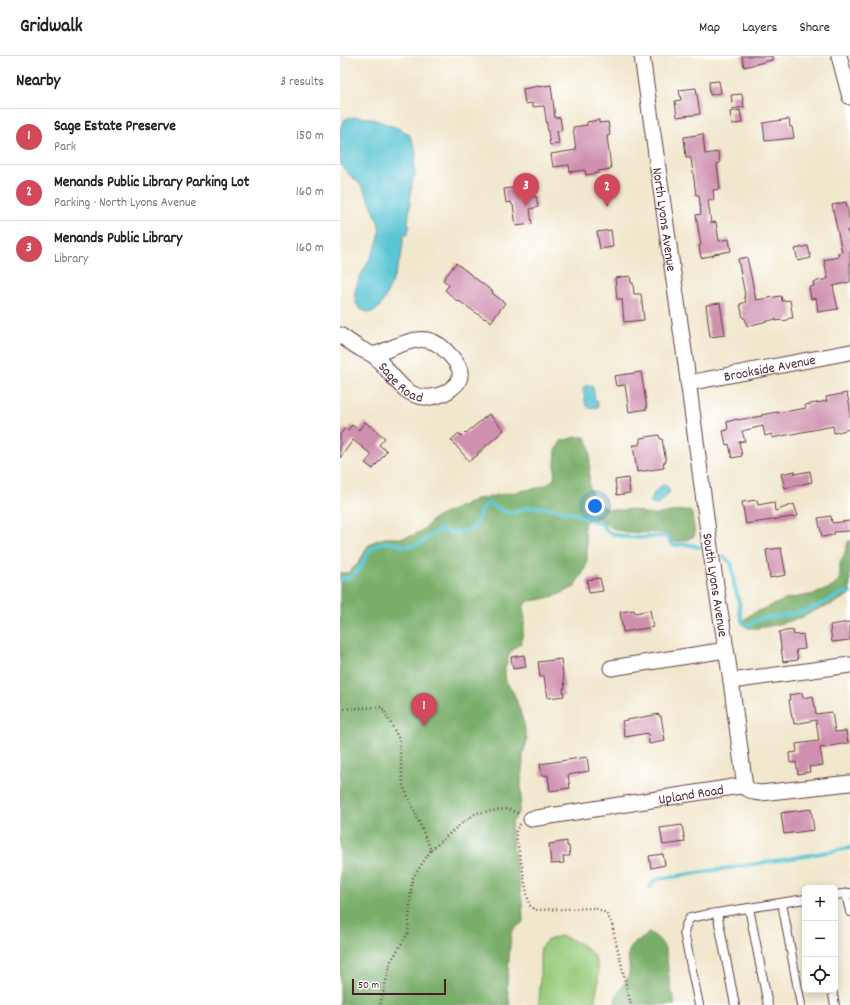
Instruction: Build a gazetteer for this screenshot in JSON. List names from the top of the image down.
{
  "streets": {
    "street": [
      "North Lyons Avenue",
      "Brookside Avenue",
      "Sage Road",
      "South Lyons Avenue",
      "Upland Road"
    ]
  },
  "crossings": [
    ["North Lyons Avenue", "Brookside Avenue"],
    ["North Lyons Avenue", "South Lyons Avenue"],
    ["Brookside Avenue", "South Lyons Avenue"],
    ["South Lyons Avenue", "Upland Road"]
  ],
  "scale_bar": "50 m",
  "page": {
    "header": "Gridwalk",
    "nav": ["Map", "Layers", "Share"],
    "heading": ["Nearby", "3 results"],
    "list": [
      {
        "mark": "1",
        "name": "Sage Estate Preserve",
        "note": "Park",
        "value": "150 m"
      },
      {
        "mark": "2",
        "name": "Menands Public Library Parking Lot",
        "note": "Parking · North Lyons Avenue",
        "value": "160 m"
      },
      {
        "mark": "3",
        "name": "Menands Public Library",
        "note": "Library",
        "value": "160 m"
      }
    ],
    "pins": ["3", "2", "1"],
    "map_buttons": ["+", "−"],
    "scale": "50 m"
  }
}
